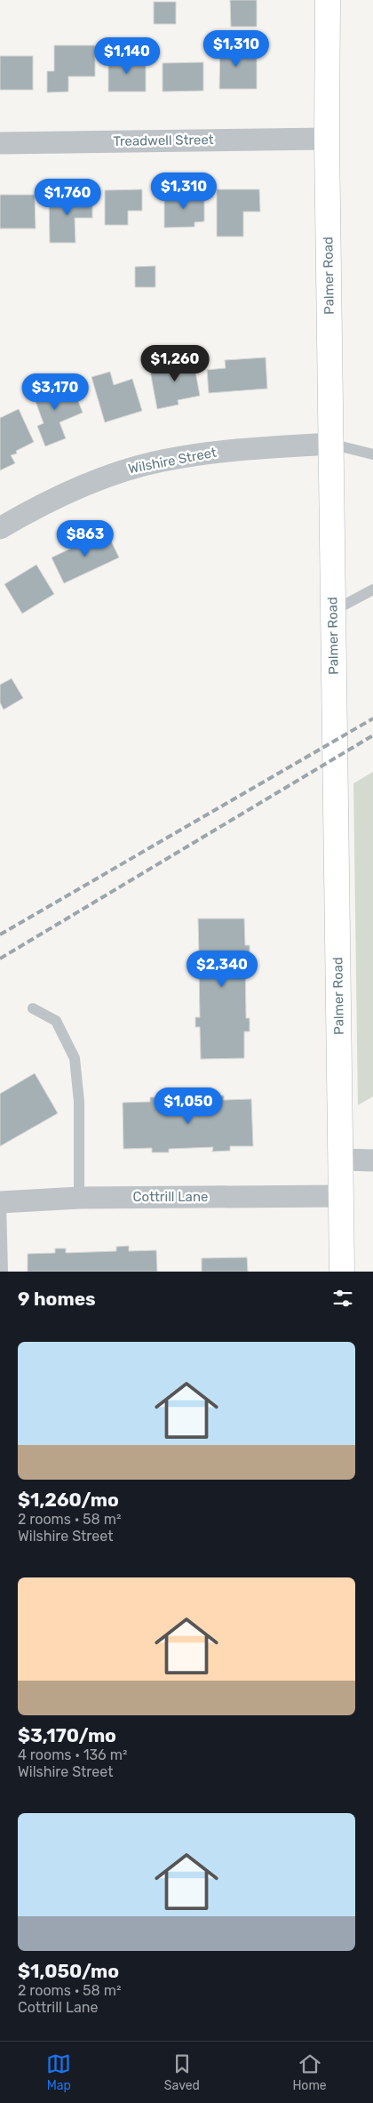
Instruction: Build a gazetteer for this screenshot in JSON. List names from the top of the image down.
{
  "streets": {
    "street": [
      "Treadwell Street",
      "Palmer Road",
      "Wilshire Street",
      "Cottrill Lane"
    ]
  },
  "crossings": [
    ["Treadwell Street", "Palmer Road"],
    ["Palmer Road", "Wilshire Street"],
    ["Palmer Road", "Cottrill Lane"]
  ],
  "page": {
    "price": [
      "$1,310",
      "$1,140",
      "$1,310",
      "$1,760",
      "$1,260",
      "$3,170",
      "$863",
      "$2,340",
      "$1,050"
    ],
    "heading": "9 homes",
    "list": [
      {
        "name": "$1,260/mo",
        "note": "2 rooms · 58 m² · Wilshire Street"
      },
      {
        "name": "$3,170/mo",
        "note": "4 rooms · 136 m² · Wilshire Street"
      },
      {
        "name": "$1,050/mo",
        "note": "2 rooms · 58 m² · Cottrill Lane"
      }
    ],
    "tabs": ["Map", "Saved", "Home"]
  }
}
